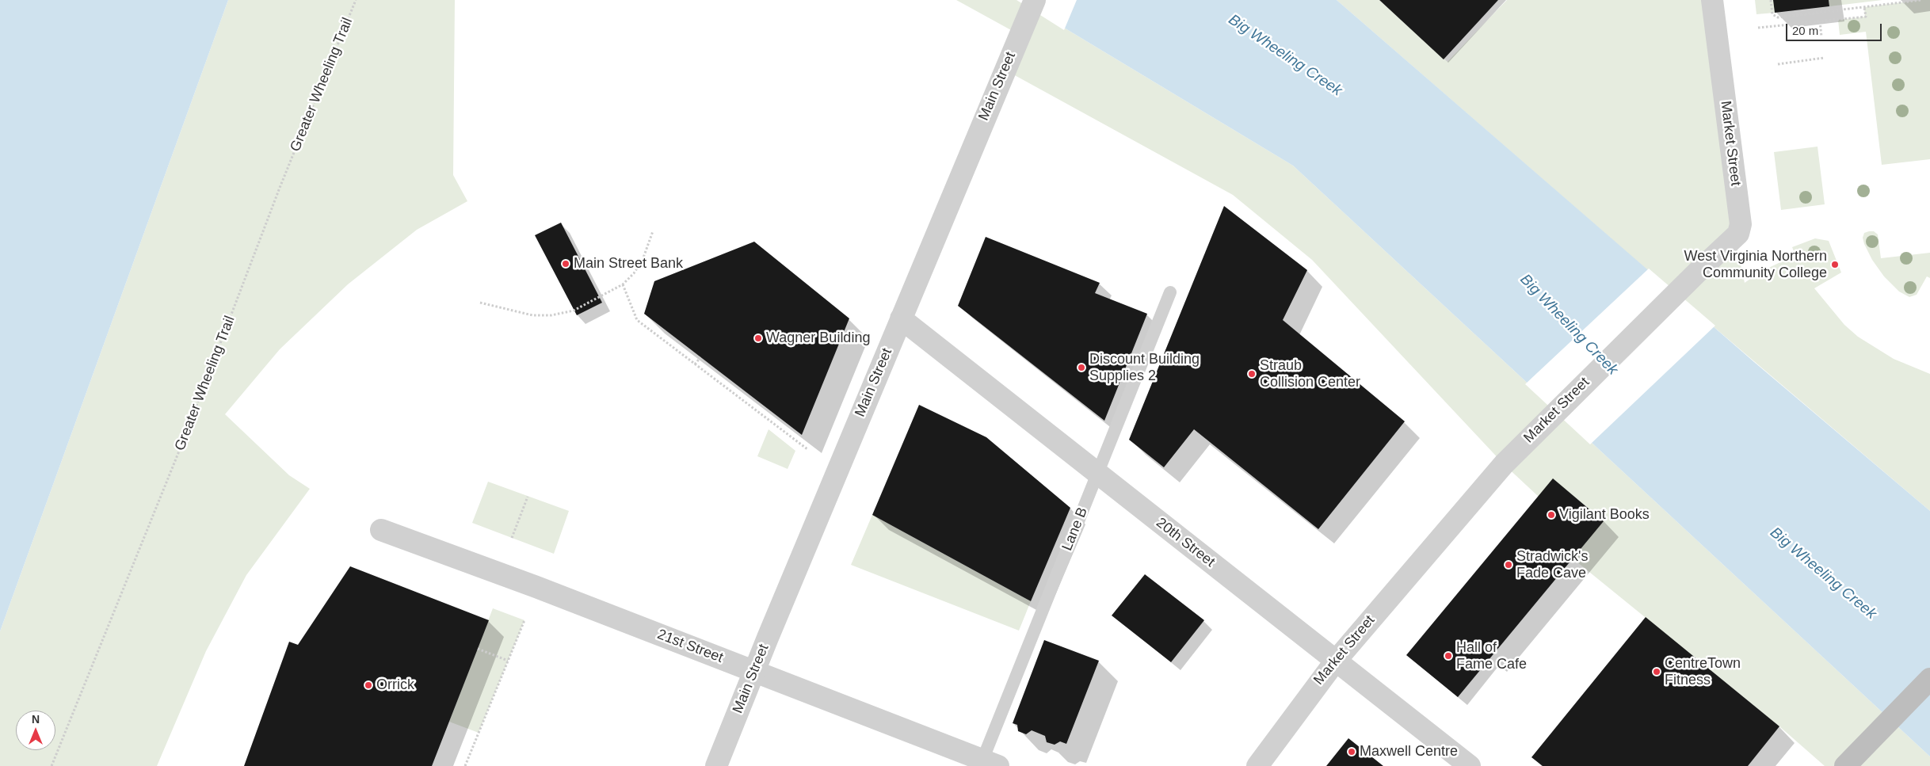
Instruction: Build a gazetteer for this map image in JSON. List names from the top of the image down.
{
  "streets": {
    "street": [
      "Main Street",
      "Market Street",
      "20th Street",
      "21st Street"
    ],
    "lane": ["Lane B"],
    "path": ["Greater Wheeling Trail"]
  },
  "crossings": [
    ["Main Street", "20th Street"],
    ["Main Street", "21st Street"],
    ["Market Street", "20th Street"],
    ["Lane B", "20th Street"],
    ["Lane B", "21st Street"]
  ],
  "water": ["Big Wheeling Creek"],
  "places": [
    "Main Street Bank",
    "West Virginia Northern Community College",
    "Wagner Building",
    "Discount Building Supplies 2",
    "Straub Collision Center",
    "Vigilant Books",
    "Stradwick's Fade Cave",
    "Hall of Fame Cafe",
    "CentreTown Fitness",
    "Orrick",
    "Maxwell Centre"
  ],
  "scale_bar": "20 m",
  "north": "top"
}
